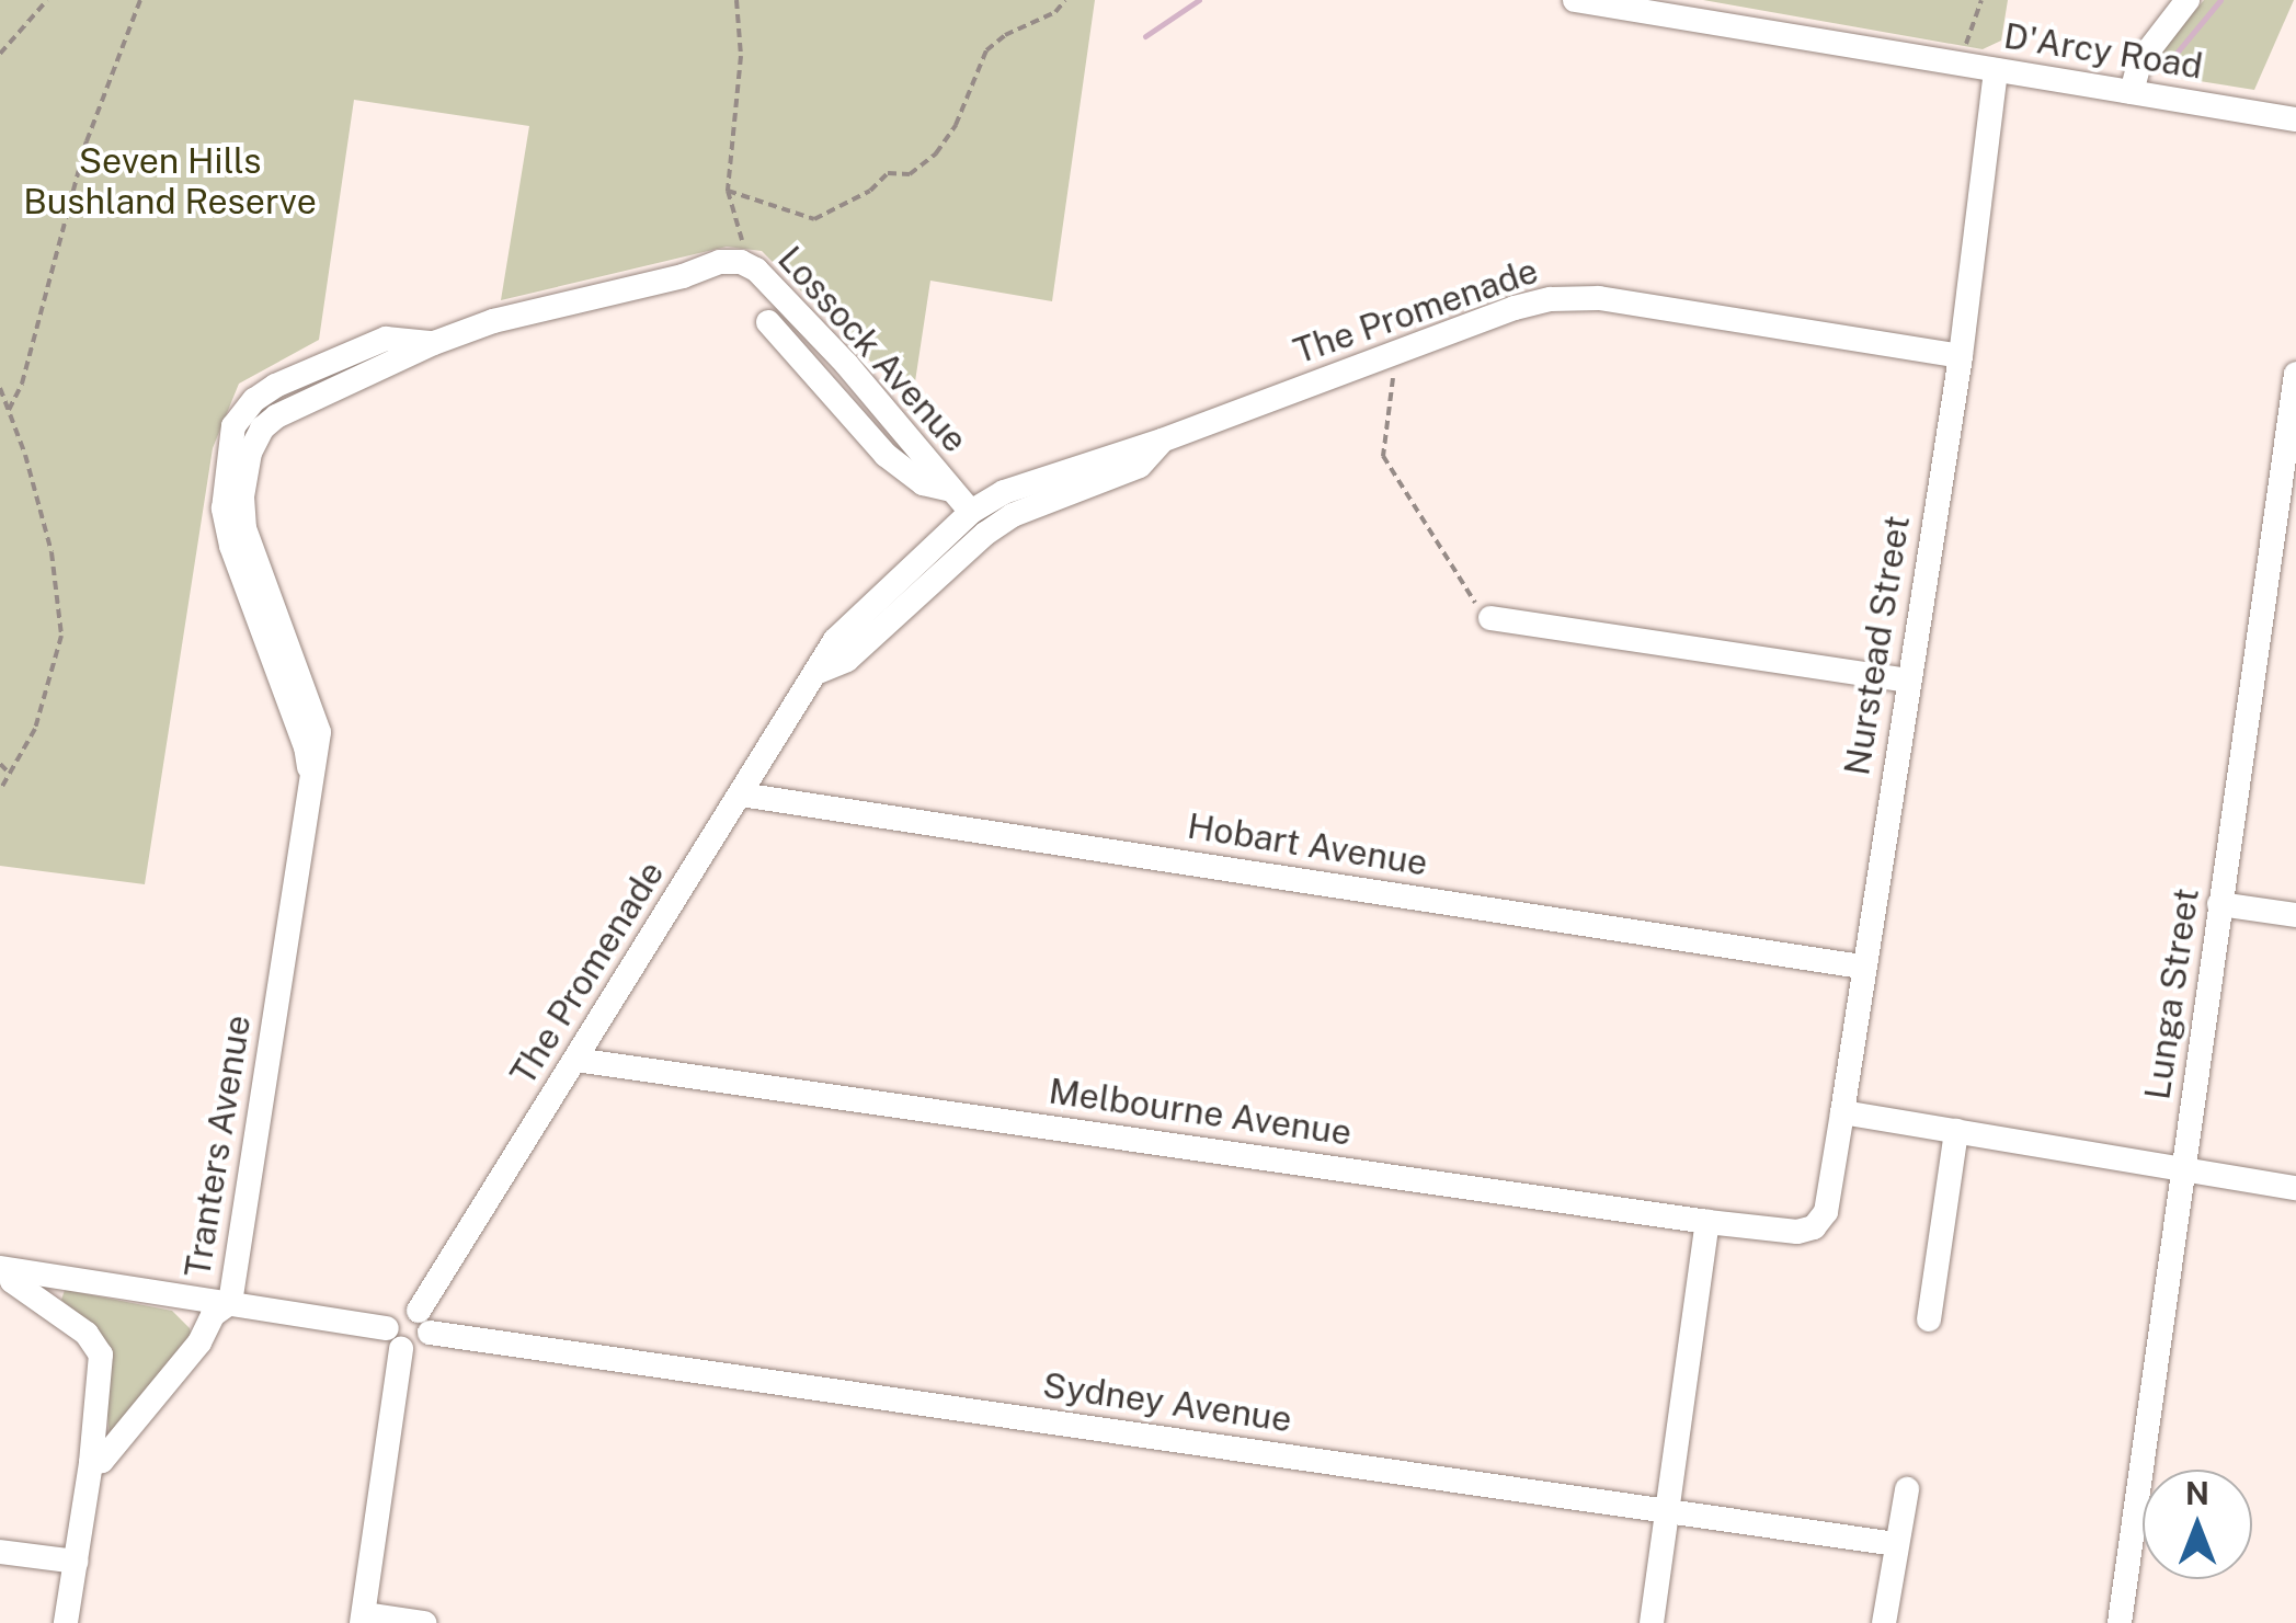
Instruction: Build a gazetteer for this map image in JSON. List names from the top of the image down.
{
  "streets": {
    "street": [
      "D'Arcy Road",
      "The Promenade",
      "Lossock Avenue",
      "Nurstead Street",
      "Hobart Avenue",
      "Lunga Street",
      "Melbourne Avenue",
      "Tranters Avenue",
      "Sydney Avenue"
    ]
  },
  "crossings": [
    ["D'Arcy Road", "Nurstead Street"],
    ["The Promenade", "Lossock Avenue"],
    ["The Promenade", "Nurstead Street"],
    ["The Promenade", "Hobart Avenue"],
    ["The Promenade", "Melbourne Avenue"],
    ["The Promenade", "Sydney Avenue"],
    ["Lossock Avenue", "Tranters Avenue"],
    ["Nurstead Street", "Hobart Avenue"],
    ["Nurstead Street", "Melbourne Avenue"]
  ],
  "parks": ["Seven Hills Bushland Reserve"],
  "north": "top"
}
